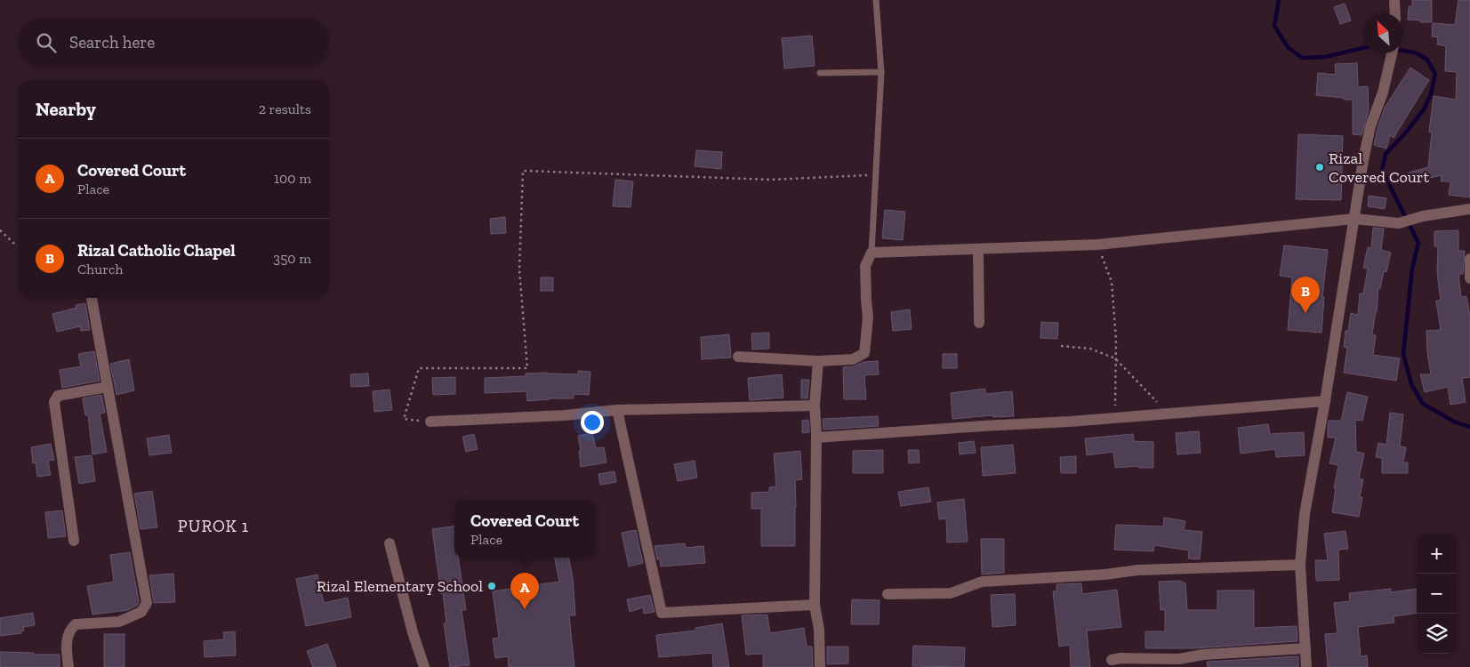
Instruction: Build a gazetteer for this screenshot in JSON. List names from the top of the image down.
{
  "districts": ["PUROK 1"],
  "places": ["Rizal Covered Court", "Rizal Elementary School"],
  "north": "top left",
  "page": {
    "search": "Search here",
    "heading": ["Nearby", "2 results"],
    "list": [
      {
        "mark": "A",
        "name": "Covered Court",
        "note": "Place",
        "value": "100 m"
      },
      {
        "mark": "B",
        "name": "Rizal Catholic Chapel",
        "note": "Church",
        "value": "350 m"
      }
    ],
    "pins": ["B", "A"],
    "popup": ["Covered Court", "Place"],
    "map_buttons": ["+", "−"]
  }
}
